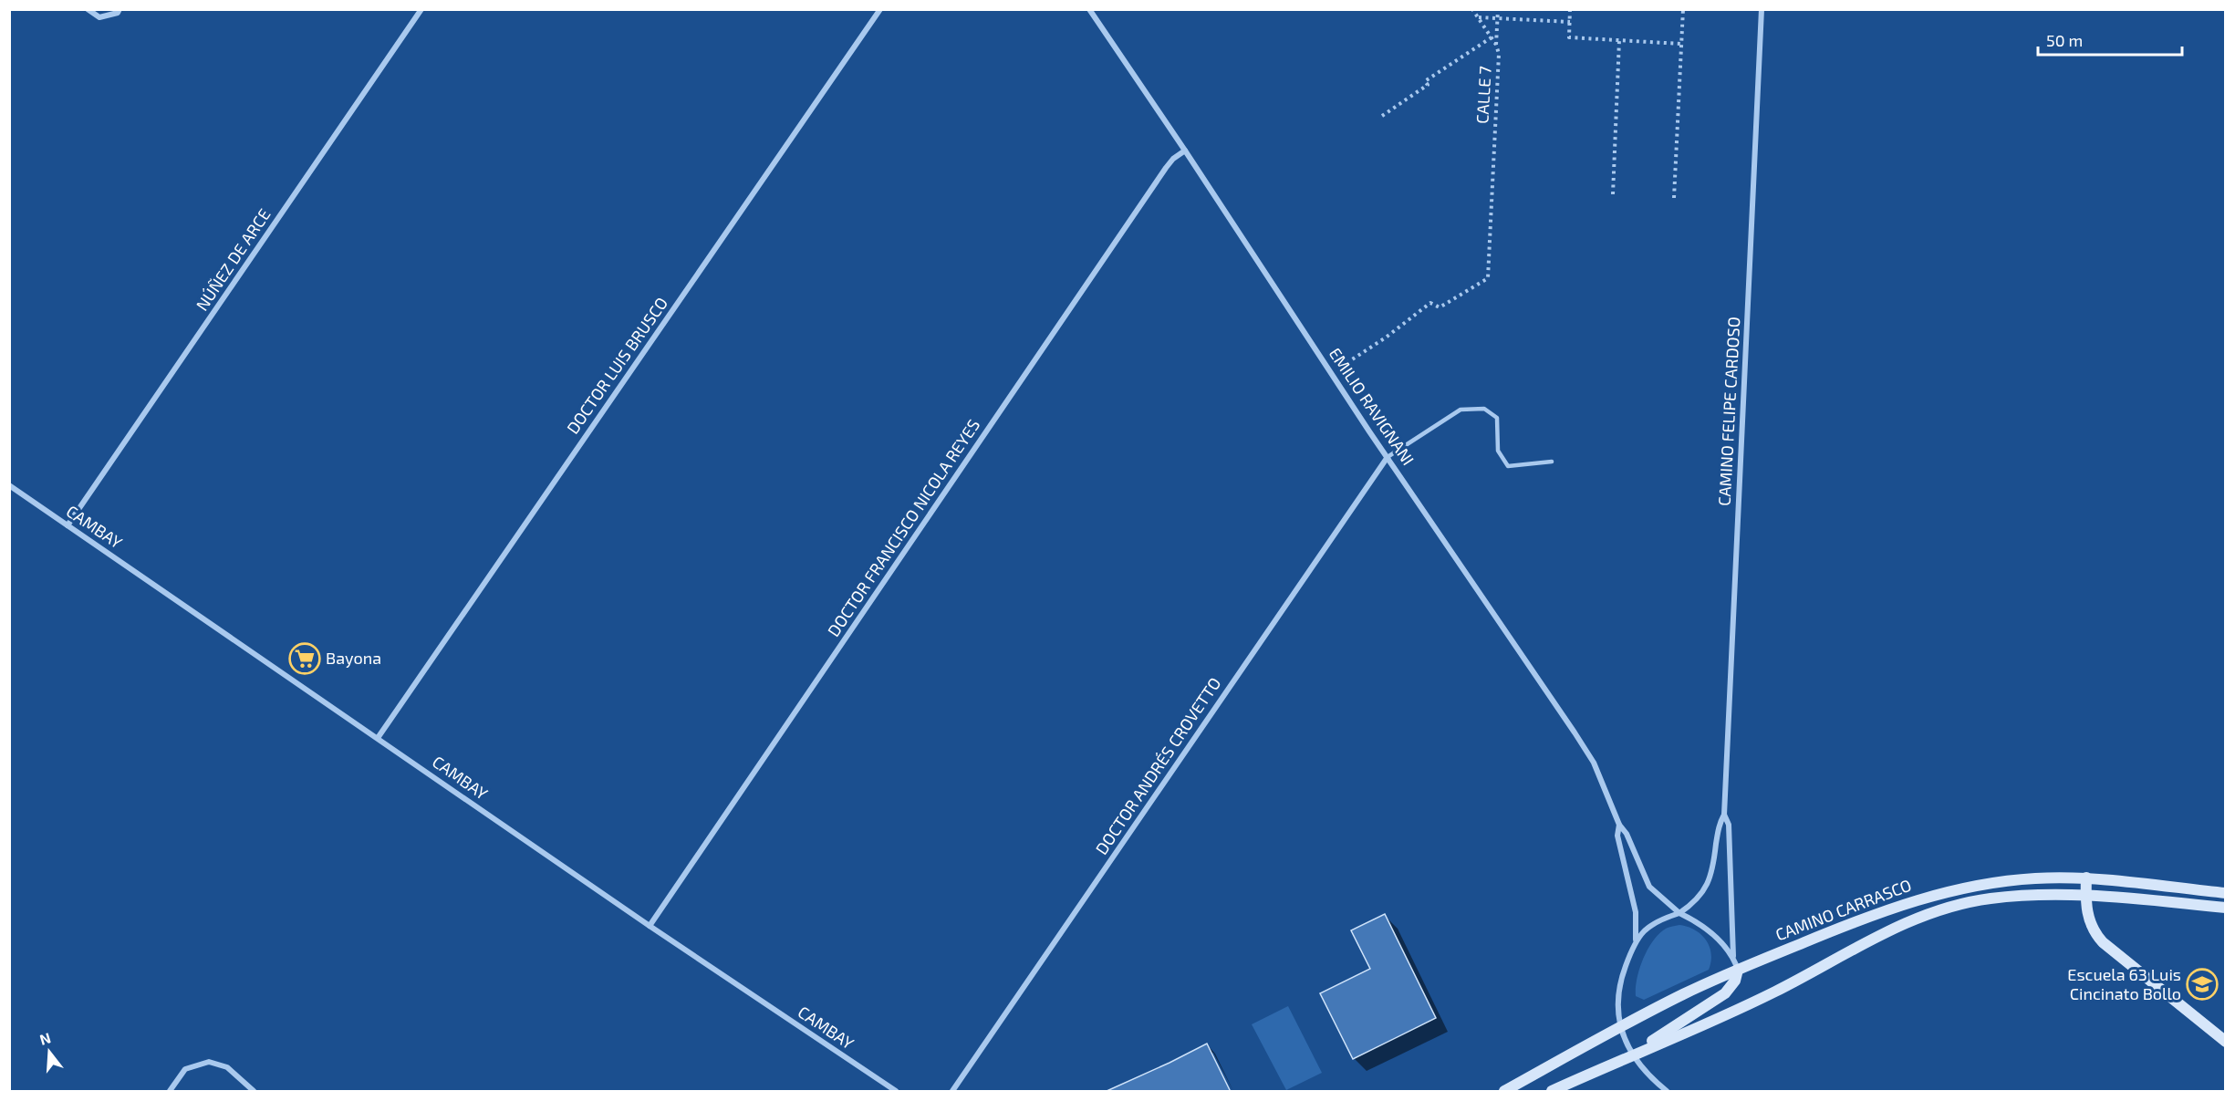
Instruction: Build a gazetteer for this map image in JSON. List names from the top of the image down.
{
  "streets": {
    "main road": ["CAMINO CARRASCO"],
    "street": [
      "NÚÑEZ DE ARCE",
      "DOCTOR LUIS BRUSCO",
      "EMILIO RAVIGNANI",
      "CAMINO FELIPE CARDOSO",
      "CAMBAY",
      "DOCTOR FRANCISCO NICOLA REYES",
      "DOCTOR ANDRÉS CROVETTO"
    ],
    "path": ["CALLE 7"]
  },
  "crossings": [
    ["CALLE 7", "EMILIO RAVIGNANI"],
    ["NÚÑEZ DE ARCE", "CAMBAY"],
    ["DOCTOR LUIS BRUSCO", "CAMBAY"],
    ["EMILIO RAVIGNANI", "CAMINO FELIPE CARDOSO"],
    ["EMILIO RAVIGNANI", "DOCTOR FRANCISCO NICOLA REYES"],
    ["EMILIO RAVIGNANI", "DOCTOR ANDRÉS CROVETTO"],
    ["EMILIO RAVIGNANI", "CAMINO CARRASCO"],
    ["CAMBAY", "DOCTOR FRANCISCO NICOLA REYES"]
  ],
  "places": {
    "supermarket": ["Bayona"],
    "school or university": ["Escuela 63 Luis Cincinato Bollo"]
  },
  "scale_bar": "50 m",
  "north": "top"
}
